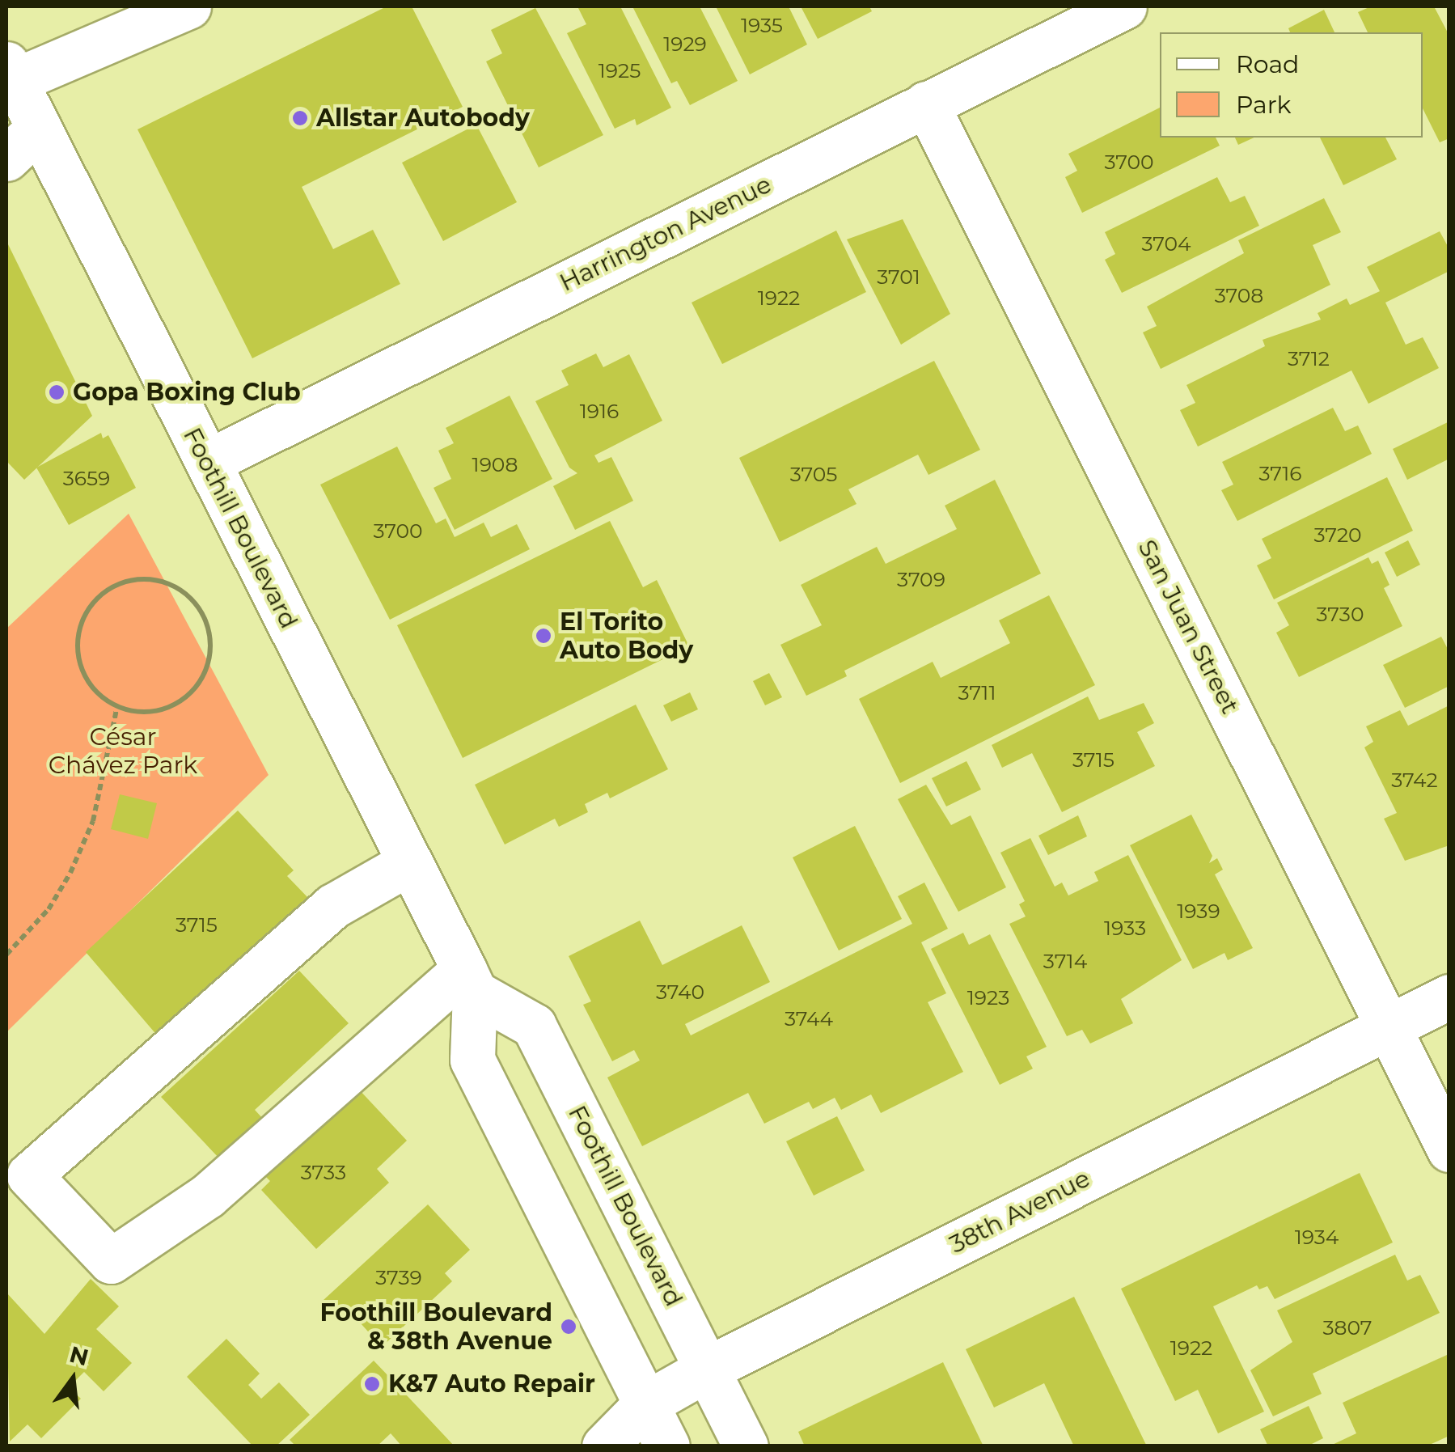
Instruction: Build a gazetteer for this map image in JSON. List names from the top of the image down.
{
  "streets": {
    "street": [
      "Harrington Avenue",
      "Foothill Boulevard",
      "San Juan Street",
      "38th Avenue"
    ]
  },
  "crossings": [
    ["Harrington Avenue", "Foothill Boulevard"],
    ["Harrington Avenue", "San Juan Street"],
    ["Foothill Boulevard", "38th Avenue"],
    ["San Juan Street", "38th Avenue"]
  ],
  "parks": ["César Chávez Park"],
  "places": [
    "Allstar Autobody",
    "Gopa Boxing Club",
    "El Torito Auto Body",
    "Foothill Boulevard & 38th Avenue",
    "K&7 Auto Repair"
  ],
  "house_numbers": [
    "1935",
    "1929",
    "1925",
    "3700",
    "3704",
    "3701",
    "3708",
    "1922",
    "3712",
    "1916",
    "1908",
    "3716",
    "3705",
    "3659",
    "3700",
    "3720",
    "3709",
    "3730",
    "3711",
    "3715",
    "3742",
    "1939",
    "3715",
    "1933",
    "3714",
    "3740",
    "1923",
    "3744",
    "3733",
    "1934",
    "3739",
    "3807",
    "1922"
  ],
  "legend": ["Road", "Park"],
  "north": "top"
}
